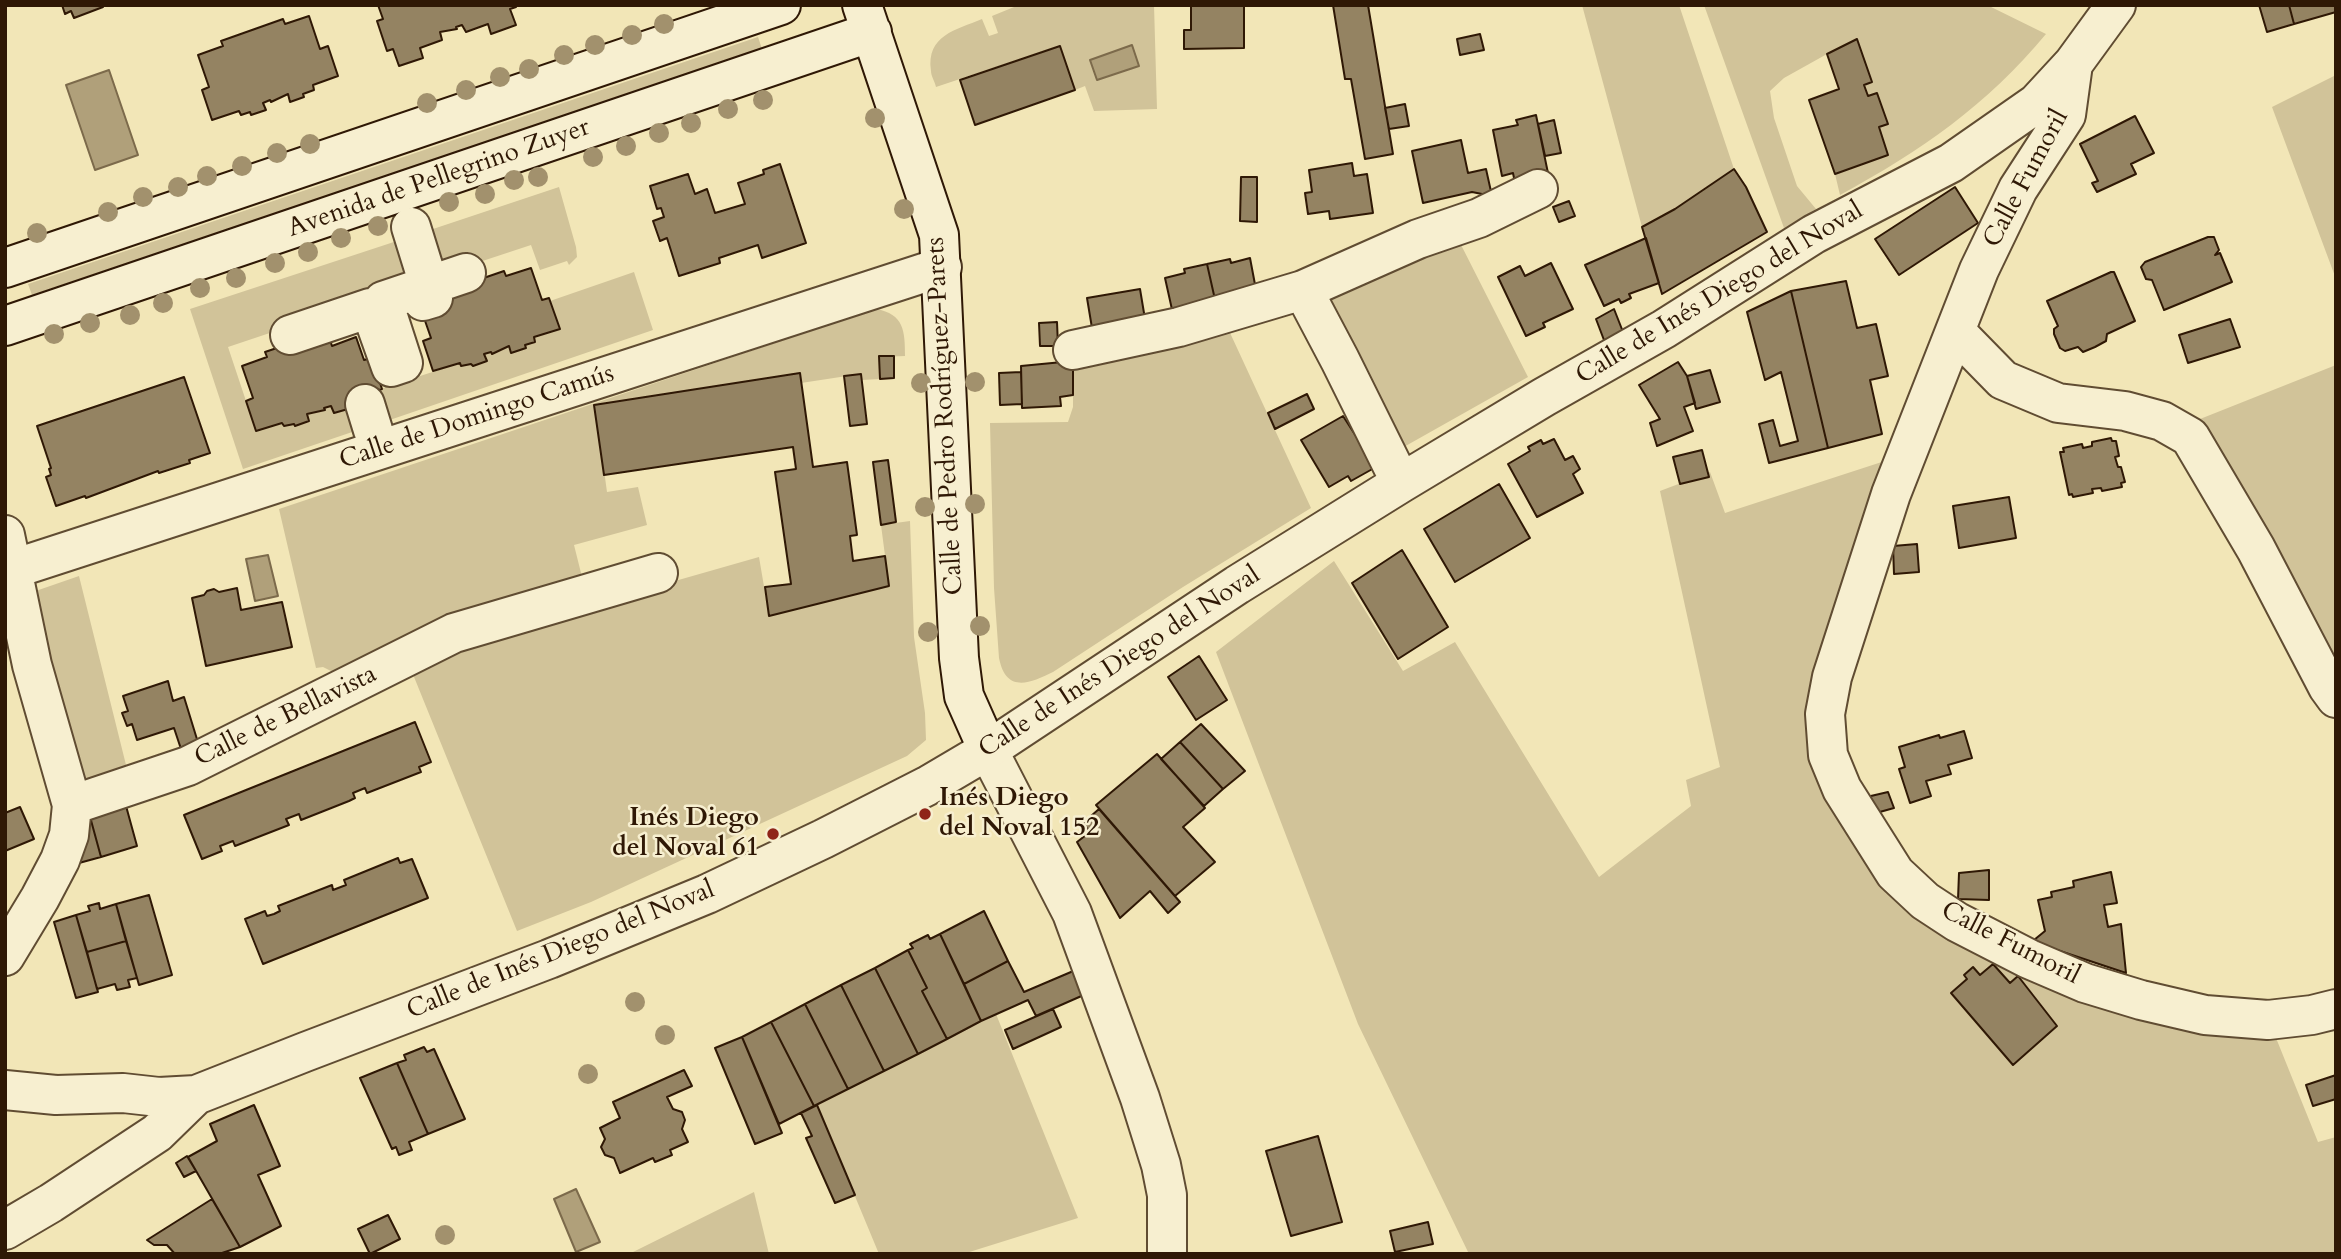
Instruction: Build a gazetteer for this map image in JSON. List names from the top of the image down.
{
  "streets": {
    "street": [
      "Avenida de Pellegrino Zuyer",
      "Calle Fumoril",
      "Calle de Inés Diego del Noval",
      "Calle de Pedro Rodríguez-Parets",
      "Calle de Domingo Camús",
      "Calle de Bellavista"
    ]
  },
  "crossings": [
    ["Avenida de Pellegrino Zuyer", "Calle de Pedro Rodríguez-Parets"],
    ["Calle Fumoril", "Calle de Inés Diego del Noval"],
    ["Calle de Inés Diego del Noval", "Calle de Pedro Rodríguez-Parets"],
    ["Calle de Pedro Rodríguez-Parets", "Calle de Domingo Camús"]
  ],
  "places": ["Inés Diego del Noval 152", "Inés Diego del Noval 61"]
}
